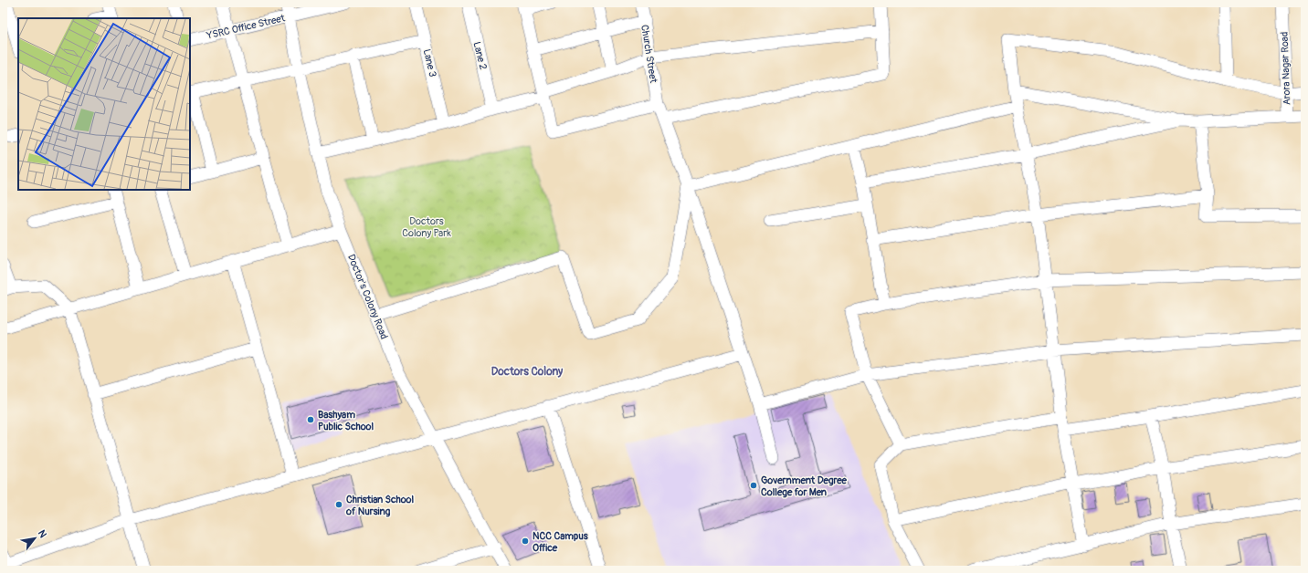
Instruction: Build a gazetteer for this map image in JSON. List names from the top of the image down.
{
  "streets": {
    "street": [
      "YSRC Office Street",
      "Church Street",
      "Lane 2",
      "Lane 3",
      "Arora Nagar Road",
      "Doctor's Colony Road"
    ]
  },
  "crossings": [
    ["YSRC Office Street", "Doctor's Colony Road"]
  ],
  "districts": ["Doctors Colony"],
  "parks": ["Doctors Colony Park"],
  "places": [
    "Bashyam Public School",
    "Government Degree College for Men",
    "Christian School of Nursing",
    "NCC Campus Office"
  ],
  "north": "top right"
}
